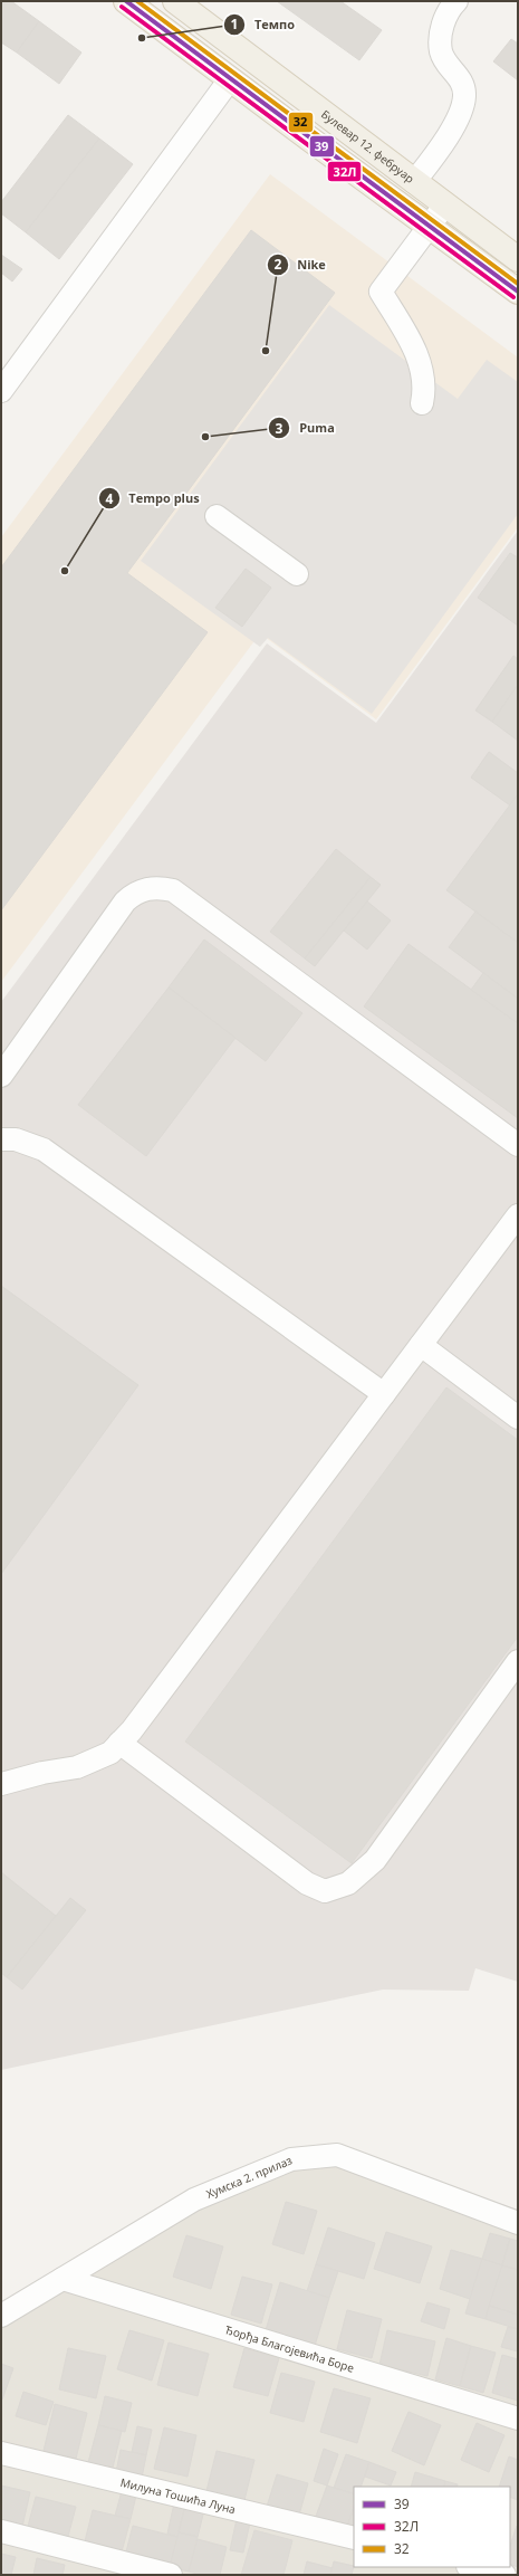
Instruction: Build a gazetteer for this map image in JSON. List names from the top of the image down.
{
  "streets": {
    "main road": ["Булевар 12. фебруар"],
    "street": ["Хумска 2. прилаз", "Ђорђа Благојевића Боре", "Милуна Тошића Луна"]
  },
  "crossings": [
    ["Хумска 2. прилаз", "Ђорђа Благојевића Боре"]
  ],
  "places": [
    "Темпо",
    "Nike",
    "Puma",
    "Tempo plus"
  ],
  "lines": ["transit line 39", "transit line 32", "transit line 32Л"],
  "legend": ["39", "32Л", "32"]
}
